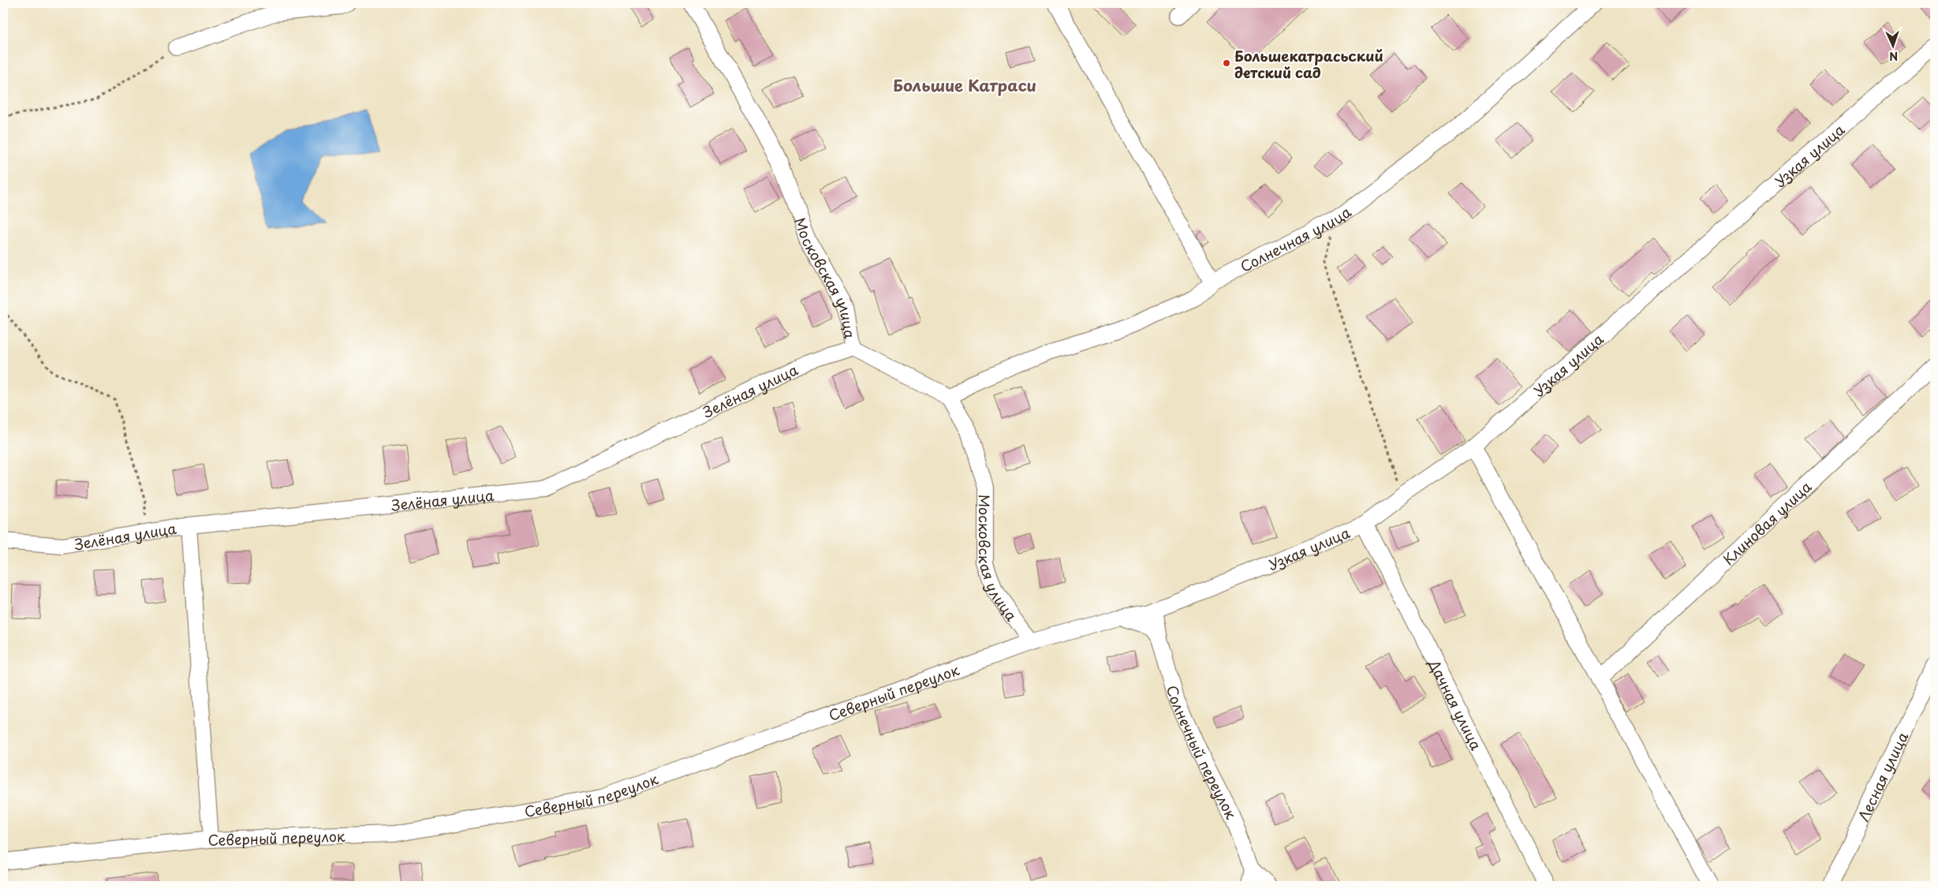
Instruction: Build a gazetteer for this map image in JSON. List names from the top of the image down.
{
  "streets": {
    "street": [
      "Узкая улица",
      "Солнечная улица",
      "Московская улица",
      "Зелёная улица",
      "Клиновая улица",
      "Северный переулок",
      "Дачная улица",
      "Солнечный переулок",
      "Лесная улица"
    ]
  },
  "crossings": [
    ["Узкая улица", "Северный переулок"],
    ["Узкая улица", "Дачная улица"],
    ["Узкая улица", "Солнечный переулок"],
    ["Солнечная улица", "Московская улица"],
    ["Московская улица", "Зелёная улица"],
    ["Московская улица", "Северный переулок"],
    ["Северный переулок", "Солнечный переулок"]
  ],
  "districts": ["Большие Катраси"],
  "places": ["Большекатрасьский детский сад"],
  "north": "bottom"
}
